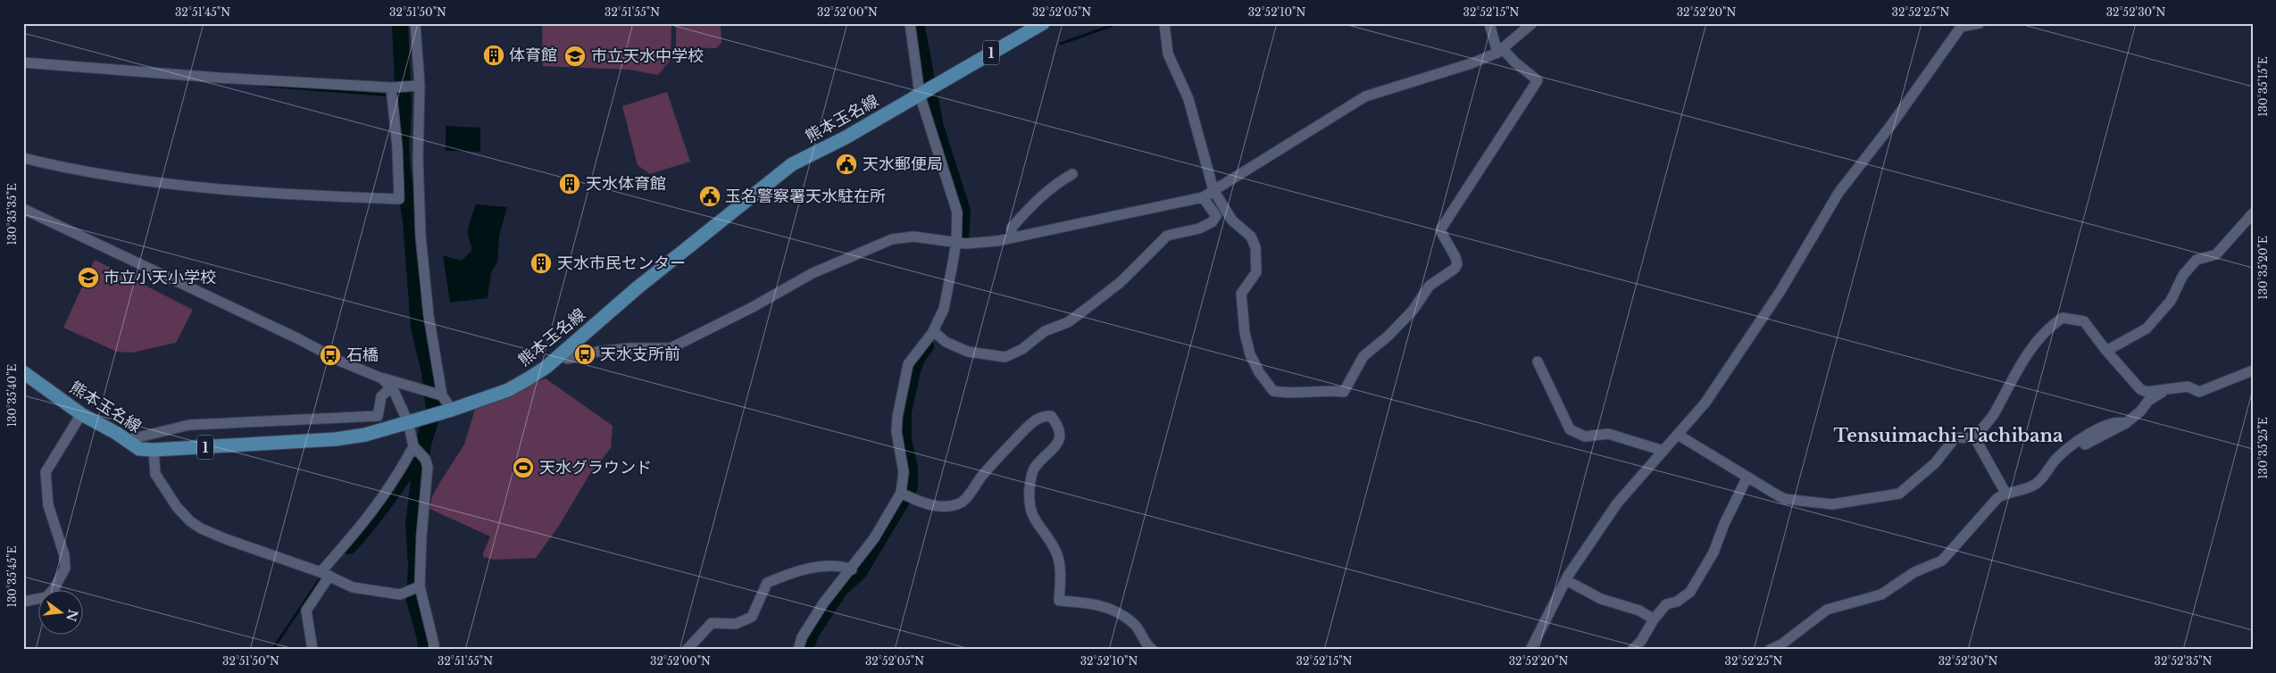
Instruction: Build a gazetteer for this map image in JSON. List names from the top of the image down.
{
  "streets": {
    "main road": ["1", "熊本玉名線"]
  },
  "districts": ["Tensuimachi-Tachibana"],
  "places": {
    "building": ["体育館", "天水体育館", "天水市民センター"],
    "school or university": ["市立天水中学校", "市立小天小学校"],
    "public building": ["天水郵便局", "玉名警察署天水駐在所"],
    "bus stop": ["天水支所前", "石橋"],
    "sports": ["天水グラウンド"]
  },
  "north": "right",
  "coordinates": [
    "32°51'45\"N",
    "32°51'50\"N",
    "32°51'55\"N",
    "32°52'00\"N",
    "32°52'05\"N",
    "32°52'10\"N",
    "32°52'15\"N",
    "32°52'20\"N",
    "32°52'25\"N",
    "32°52'30\"N",
    "130°35'15\"E",
    "130°35'35\"E",
    "130°35'20\"E",
    "130°35'40\"E",
    "130°35'25\"E",
    "130°35'45\"E",
    "32°52'35\"N"
  ]
}
